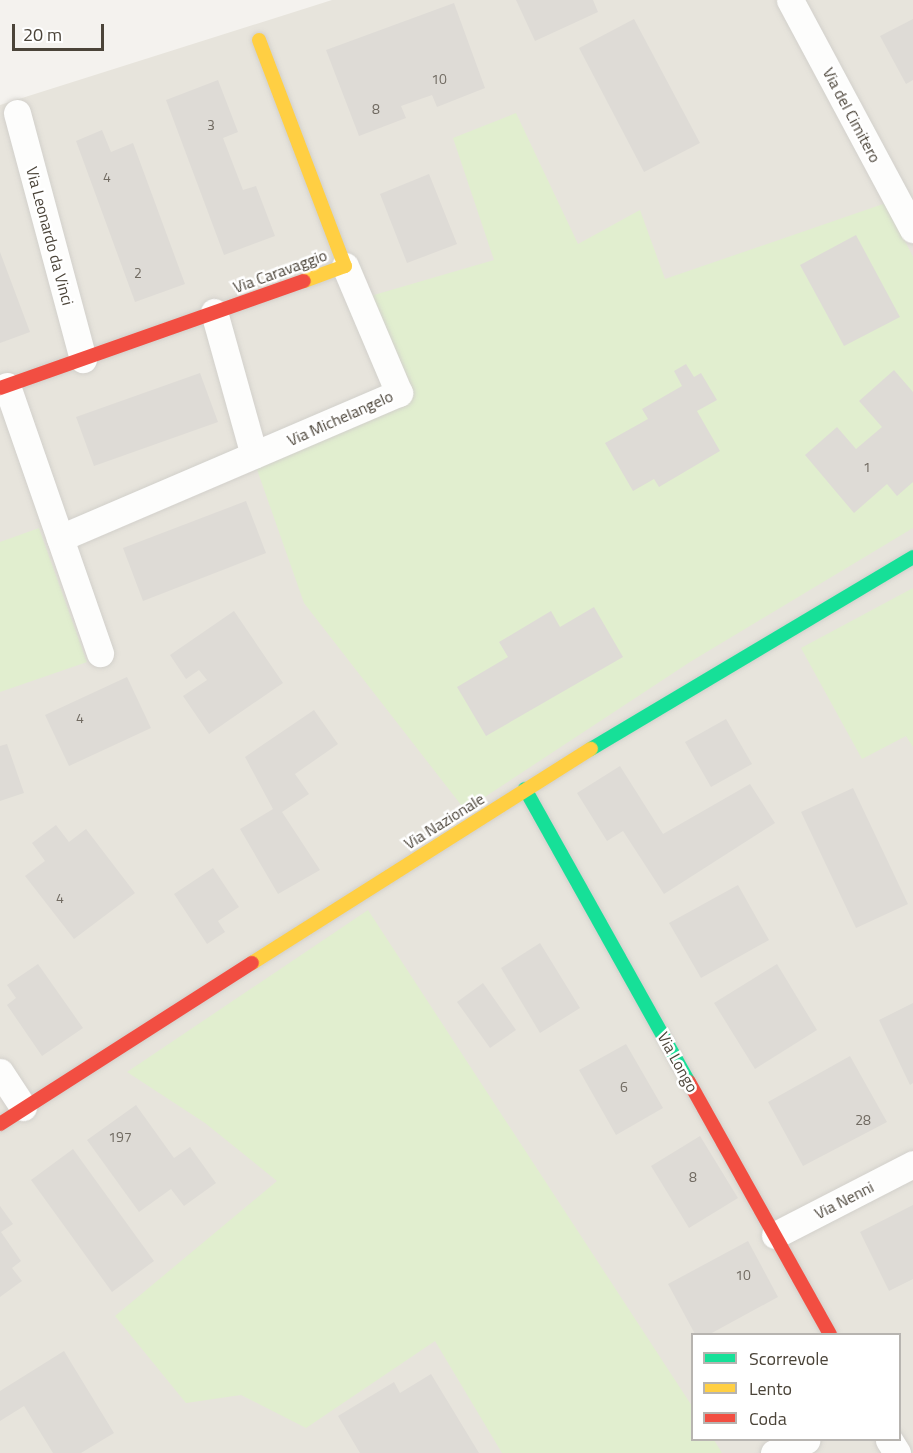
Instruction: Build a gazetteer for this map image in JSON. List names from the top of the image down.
{
  "streets": {
    "street": [
      "Via del Cimitero",
      "Via Leonardo da Vinci",
      "Via Caravaggio",
      "Via Michelangelo",
      "Via Nazionale",
      "Via Longo",
      "Via Nenni"
    ]
  },
  "crossings": [
    ["Via Leonardo da Vinci", "Via Caravaggio"],
    ["Via Caravaggio", "Via Michelangelo"],
    ["Via Nazionale", "Via Longo"],
    ["Via Longo", "Via Nenni"]
  ],
  "house_numbers": [
    "10",
    "8",
    "3",
    "4",
    "2",
    "1",
    "4",
    "4",
    "6",
    "28",
    "197",
    "8",
    "10"
  ],
  "legend": ["Scorrevole", "Lento", "Coda"],
  "scale_bar": "20 m"
}
